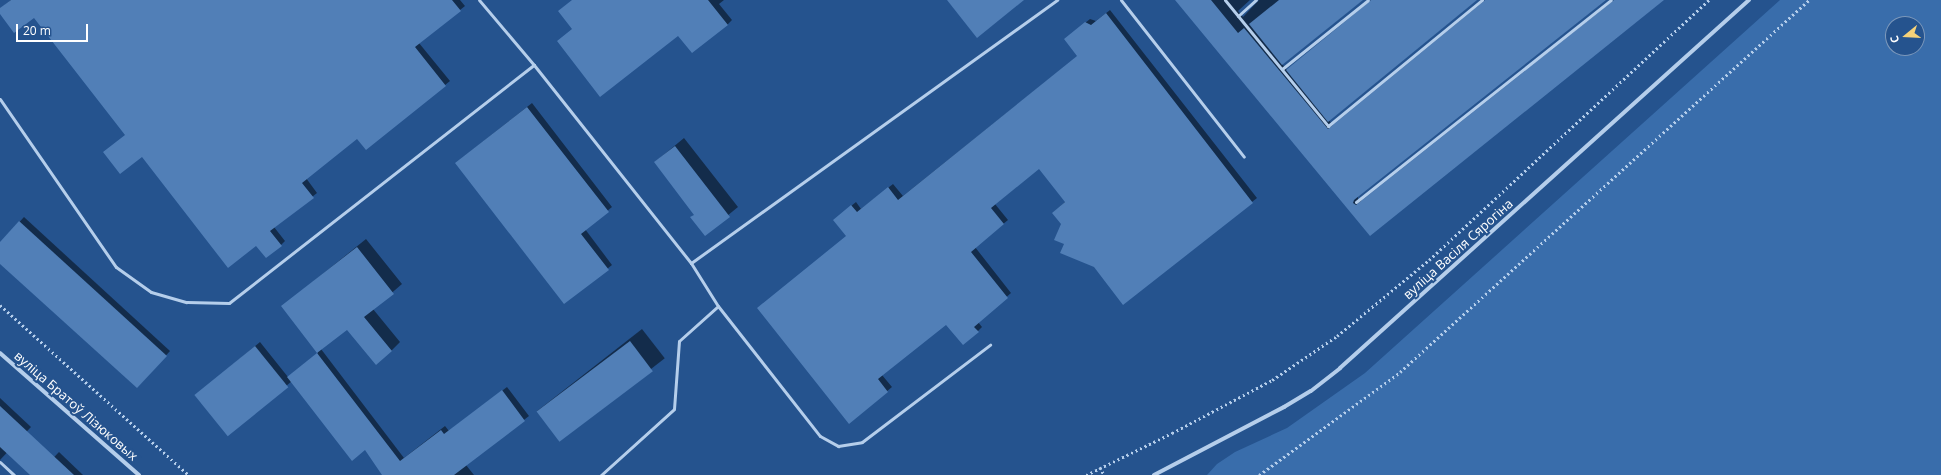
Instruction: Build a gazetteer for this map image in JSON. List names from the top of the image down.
{
  "streets": {
    "street": ["вуліца Васіля Сярогіна", "вуліца Братоў Лізюковых"]
  },
  "scale_bar": "20 m",
  "north": "left"
}
